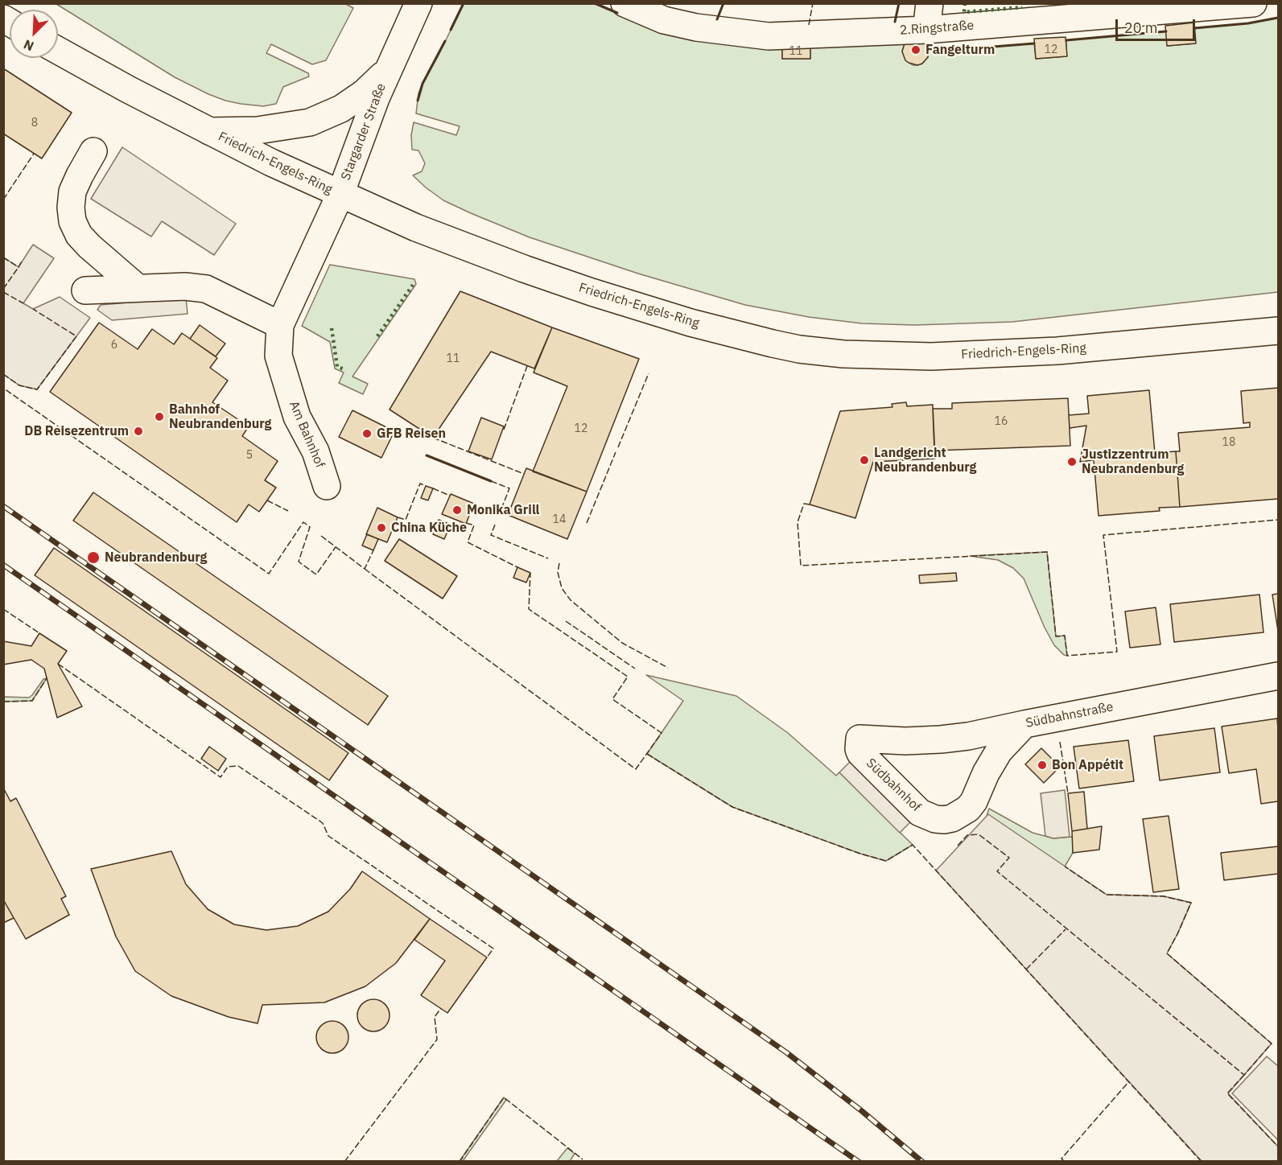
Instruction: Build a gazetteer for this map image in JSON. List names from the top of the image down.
{
  "streets": {
    "street": [
      "2.Ringstraße",
      "Stargarder Straße",
      "Friedrich-Engels-Ring",
      "Am Bahnhof",
      "Südbahnstraße",
      "Südbahnhof"
    ]
  },
  "crossings": [
    ["Stargarder Straße", "Friedrich-Engels-Ring"],
    ["Stargarder Straße", "Am Bahnhof"],
    ["Friedrich-Engels-Ring", "Am Bahnhof"],
    ["Südbahnstraße", "Südbahnhof"]
  ],
  "places": [
    "Fangelturm",
    "Bahnhof Neubrandenburg",
    "DB Reisezentrum",
    "GFB Reisen",
    "Landgericht Neubrandenburg",
    "Justizzentrum Neubrandenburg",
    "Monika Grill",
    "China Küche",
    "Neubrandenburg",
    "Bon Appétit"
  ],
  "house_numbers": [
    "12",
    "11",
    "8",
    "6",
    "11",
    "16",
    "12",
    "18",
    "5",
    "14"
  ],
  "scale_bar": "20 m",
  "north": "bottom left"
}
